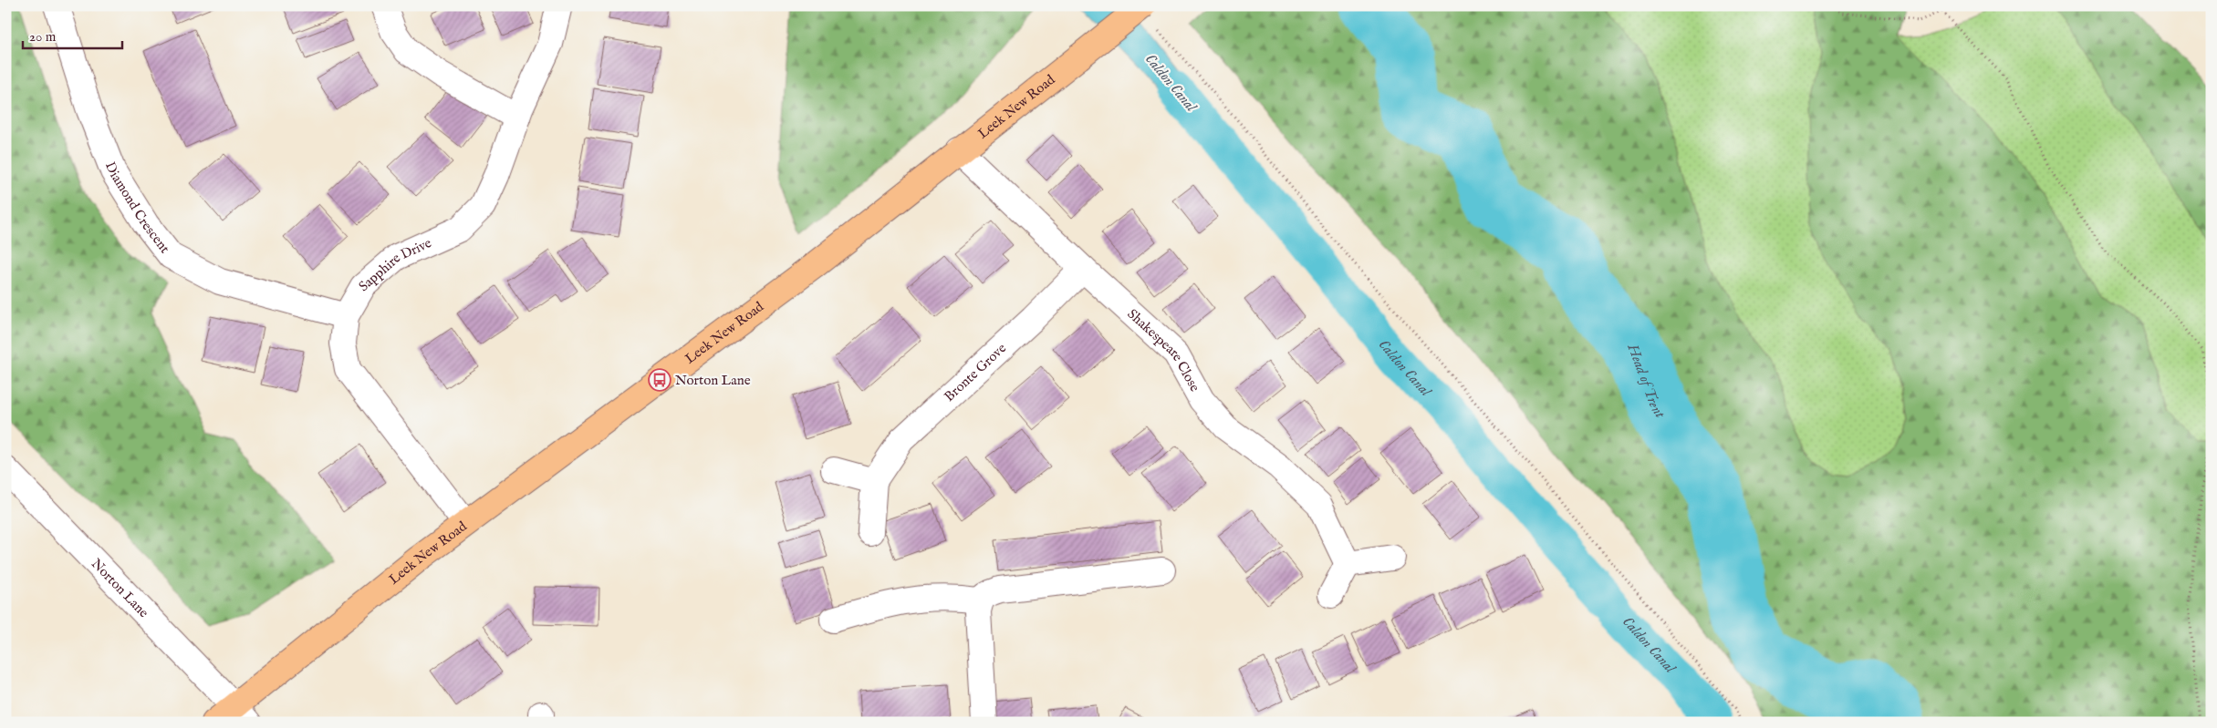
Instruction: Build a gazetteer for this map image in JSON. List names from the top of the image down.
{
  "streets": {
    "highway": ["Leek New Road"],
    "street": [
      "Diamond Crescent",
      "Sapphire Drive",
      "Shakespeare Close",
      "Bronte Grove",
      "Norton Lane"
    ]
  },
  "crossings": [
    ["Leek New Road", "Sapphire Drive"],
    ["Leek New Road", "Shakespeare Close"],
    ["Leek New Road", "Norton Lane"],
    ["Diamond Crescent", "Sapphire Drive"],
    ["Shakespeare Close", "Bronte Grove"]
  ],
  "water": ["Caldon Canal", "Head of Trent"],
  "places": {
    "bus stop": ["Norton Lane"]
  },
  "scale_bar": "20 m"
}
